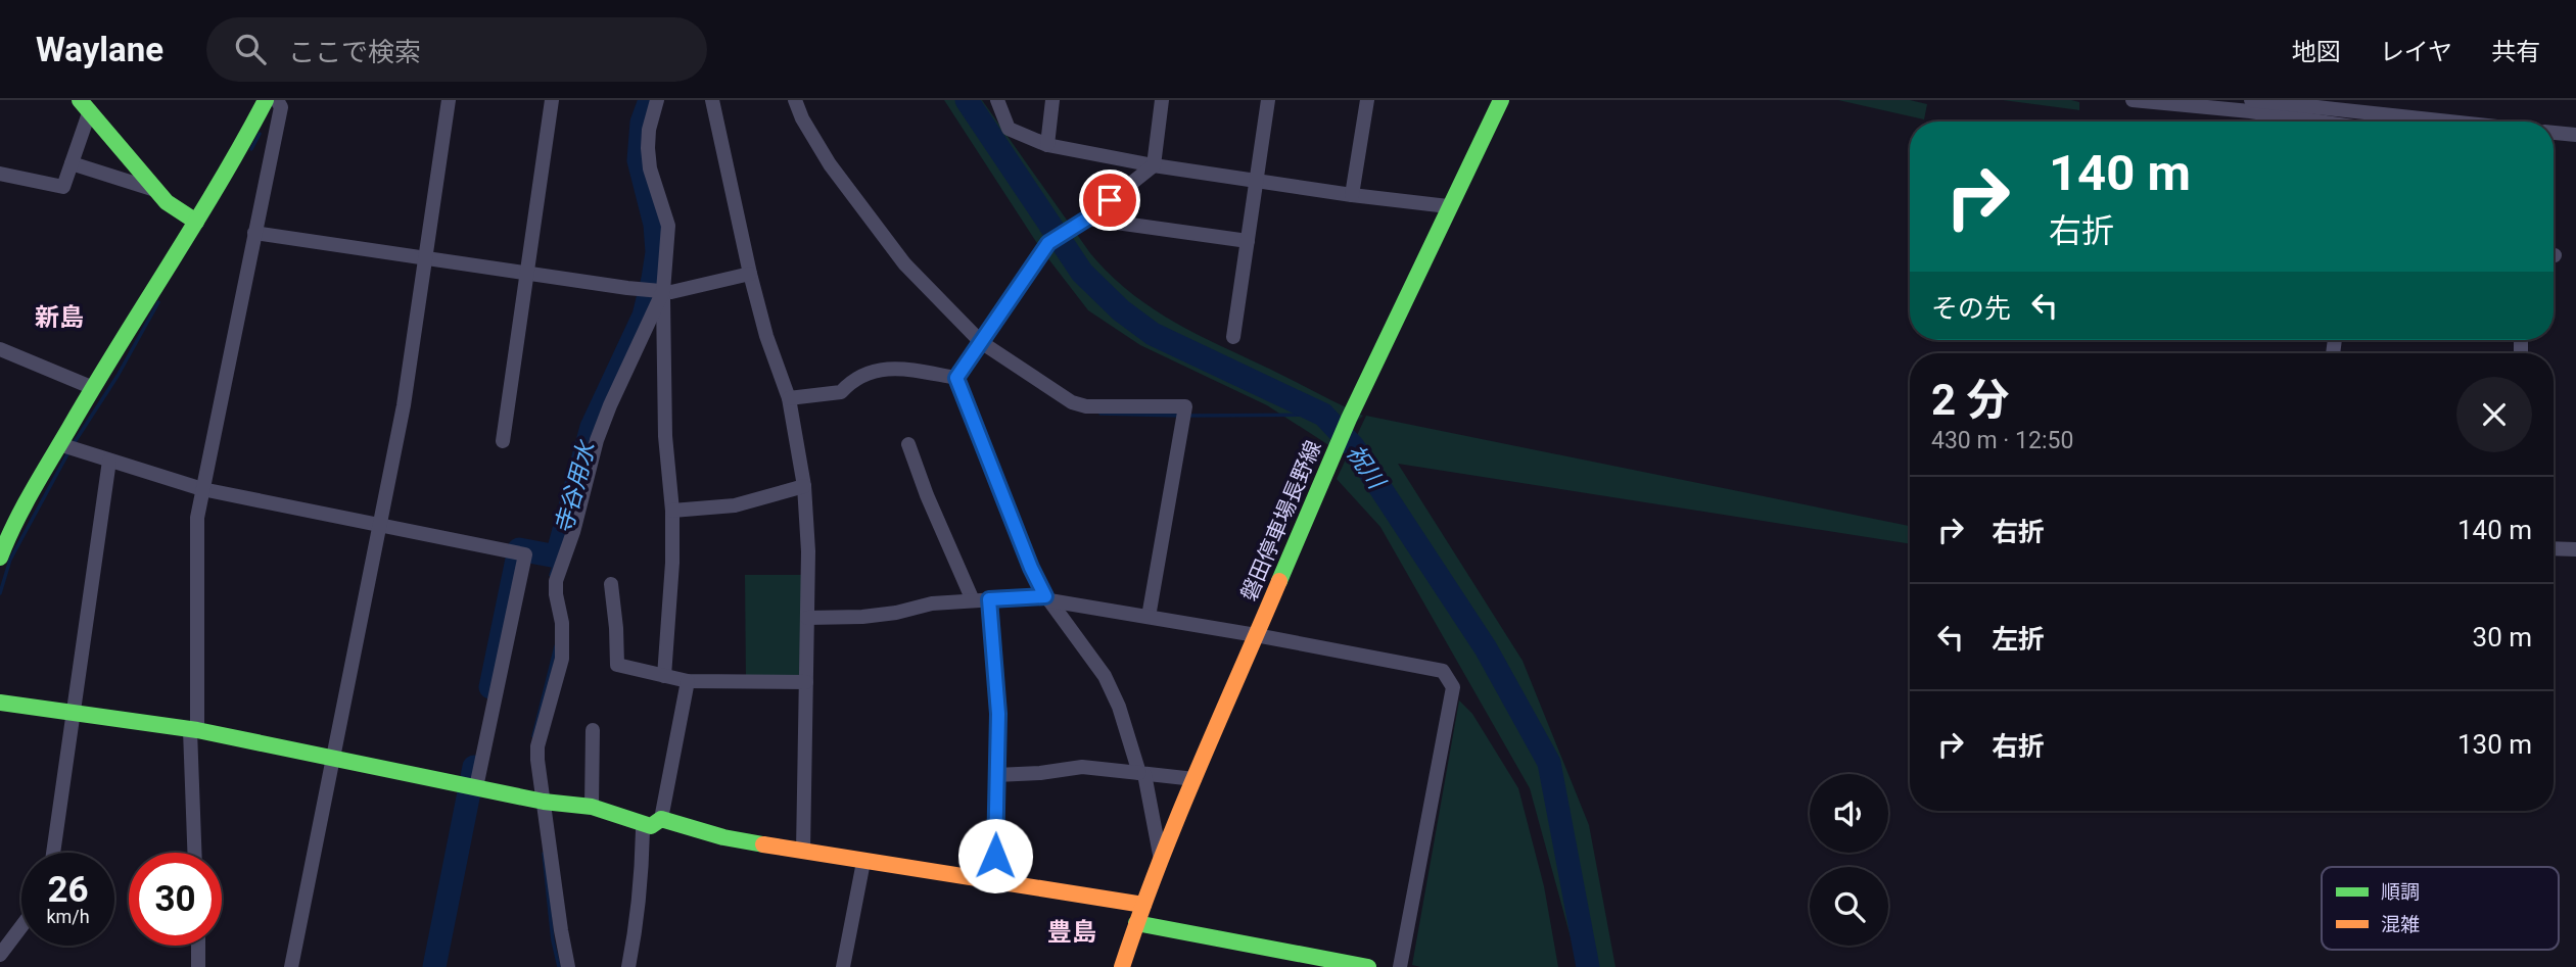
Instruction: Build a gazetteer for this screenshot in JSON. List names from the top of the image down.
{
  "streets": {
    "street": ["磐田停車場長野線"]
  },
  "districts": ["新島", "豊島"],
  "water": ["祝川", "寺谷用水"],
  "legend": ["順調", "混雑"],
  "page": {
    "header": "Waylane",
    "search": "ここで検索",
    "nav": ["地図", "レイヤ", "共有"],
    "turn": ["140 m", "右折"],
    "then": "その先",
    "heading": ["2 分", "430 m · 12:50"],
    "list": [
      {
        "name": "右折",
        "value": "140 m"
      },
      {
        "name": "左折",
        "value": "30 m"
      },
      {
        "name": "右折",
        "value": "130 m"
      }
    ],
    "speed": "26 km/h",
    "limit": "30"
  }
}
